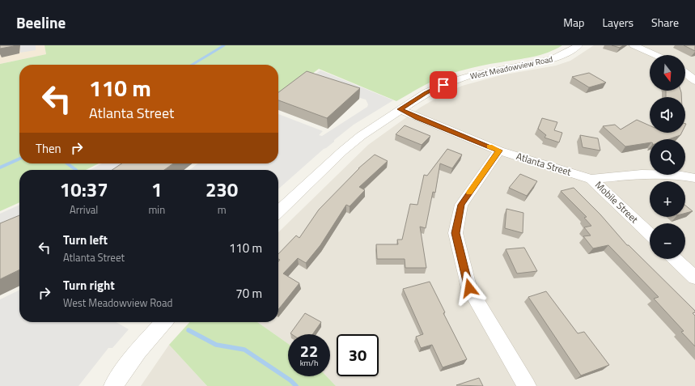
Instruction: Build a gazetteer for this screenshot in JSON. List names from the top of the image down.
{
  "streets": {
    "street": ["West Meadowview Road", "Atlanta Street", "Mobile Street"]
  },
  "crossings": [
    ["West Meadowview Road", "Atlanta Street"],
    ["Atlanta Street", "Mobile Street"]
  ],
  "north": "bottom",
  "page": {
    "header": "Beeline",
    "nav": ["Map", "Layers", "Share"],
    "map_buttons": ["+", "−"],
    "turn": ["110 m", "Atlanta Street"],
    "then": "Then",
    "eta": [
      "10:37",
      "Arrival",
      "1",
      "min",
      "230",
      "m"
    ],
    "list": [
      {
        "name": "Turn left",
        "note": "Atlanta Street",
        "value": "110 m"
      },
      {
        "name": "Turn right",
        "note": "West Meadowview Road",
        "value": "70 m"
      }
    ],
    "speed": "22 km/h",
    "limit": "30"
  }
}
